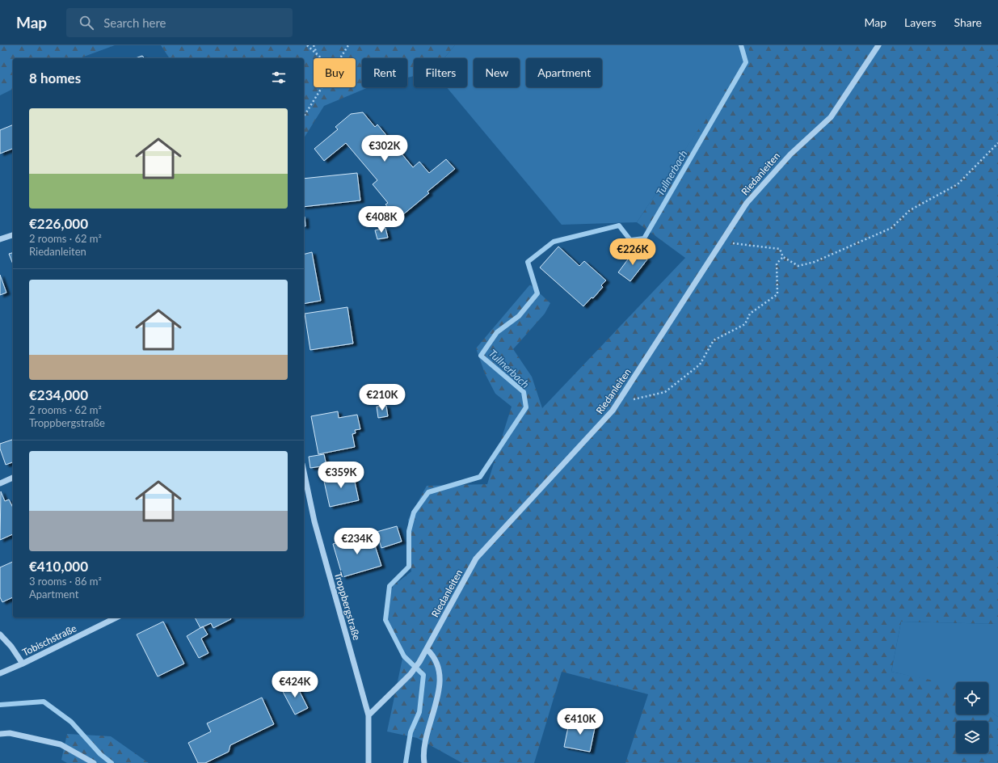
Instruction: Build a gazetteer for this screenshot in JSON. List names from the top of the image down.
{
  "streets": {
    "street": ["Riedanleiten", "Troppbergstraße", "Tobischstraße"]
  },
  "crossings": [
    ["Riedanleiten", "Troppbergstraße"]
  ],
  "water": ["Tullnerbach"],
  "page": {
    "header": "Map",
    "search": "Search here",
    "nav": ["Map", "Layers", "Share"],
    "chip": [
      "Buy",
      "Rent",
      "Filters",
      "New",
      "Apartment"
    ],
    "heading": "8 homes",
    "list": [
      {
        "name": "€226,000",
        "note": "2 rooms · 62 m² · Riedanleiten"
      },
      {
        "name": "€234,000",
        "note": "2 rooms · 62 m² · Troppbergstraße"
      },
      {
        "name": "€410,000",
        "note": "3 rooms · 86 m² · Apartment"
      }
    ],
    "price": [
      "€302K",
      "€408K",
      "€226K",
      "€210K",
      "€359K",
      "€234K",
      "€424K",
      "€410K"
    ]
  }
}
